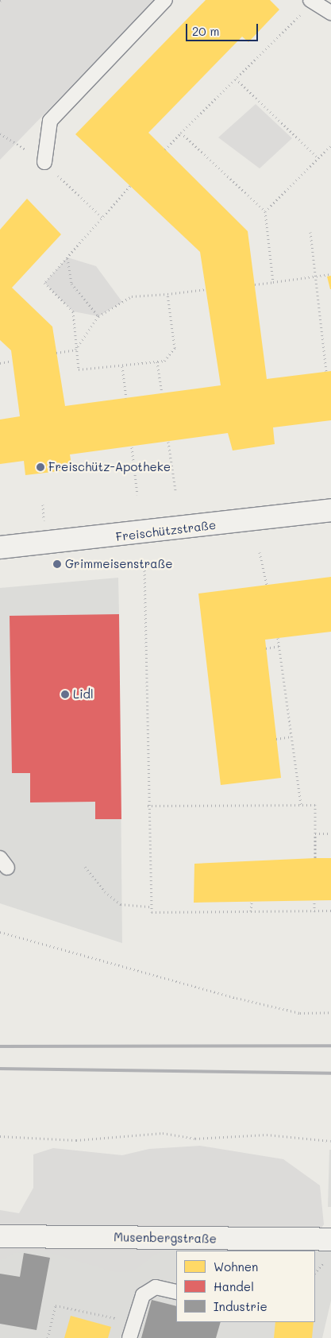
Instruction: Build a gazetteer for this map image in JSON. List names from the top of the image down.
{
  "streets": {
    "main road": ["Freischützstraße", "Musenbergstraße"]
  },
  "places": ["Freischütz-Apotheke", "Grimmeisenstraße", "Lidl"],
  "legend": ["Wohnen", "Handel", "Industrie"],
  "scale_bar": "20 m"
}
